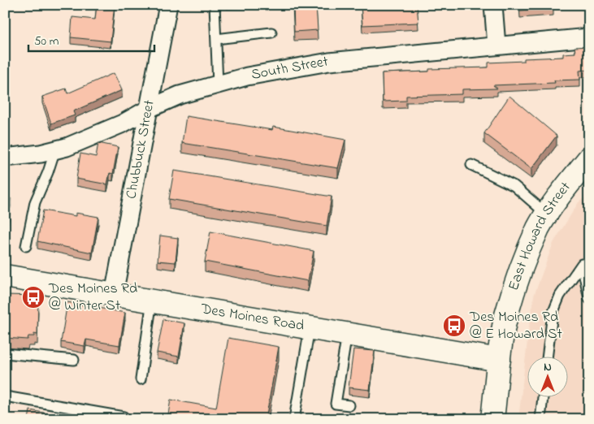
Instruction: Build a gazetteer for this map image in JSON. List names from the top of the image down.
{
  "streets": {
    "street": [
      "South Street",
      "Chubbuck Street",
      "East Howard Street",
      "Des Moines Road"
    ]
  },
  "crossings": [
    ["South Street", "Chubbuck Street"],
    ["Chubbuck Street", "Des Moines Road"],
    ["East Howard Street", "Des Moines Road"]
  ],
  "places": {
    "bus stop": ["Des Moines Rd @ Winter St", "Des Moines Rd @ E Howard St"]
  },
  "scale_bar": "50 m",
  "north": "top"
}
